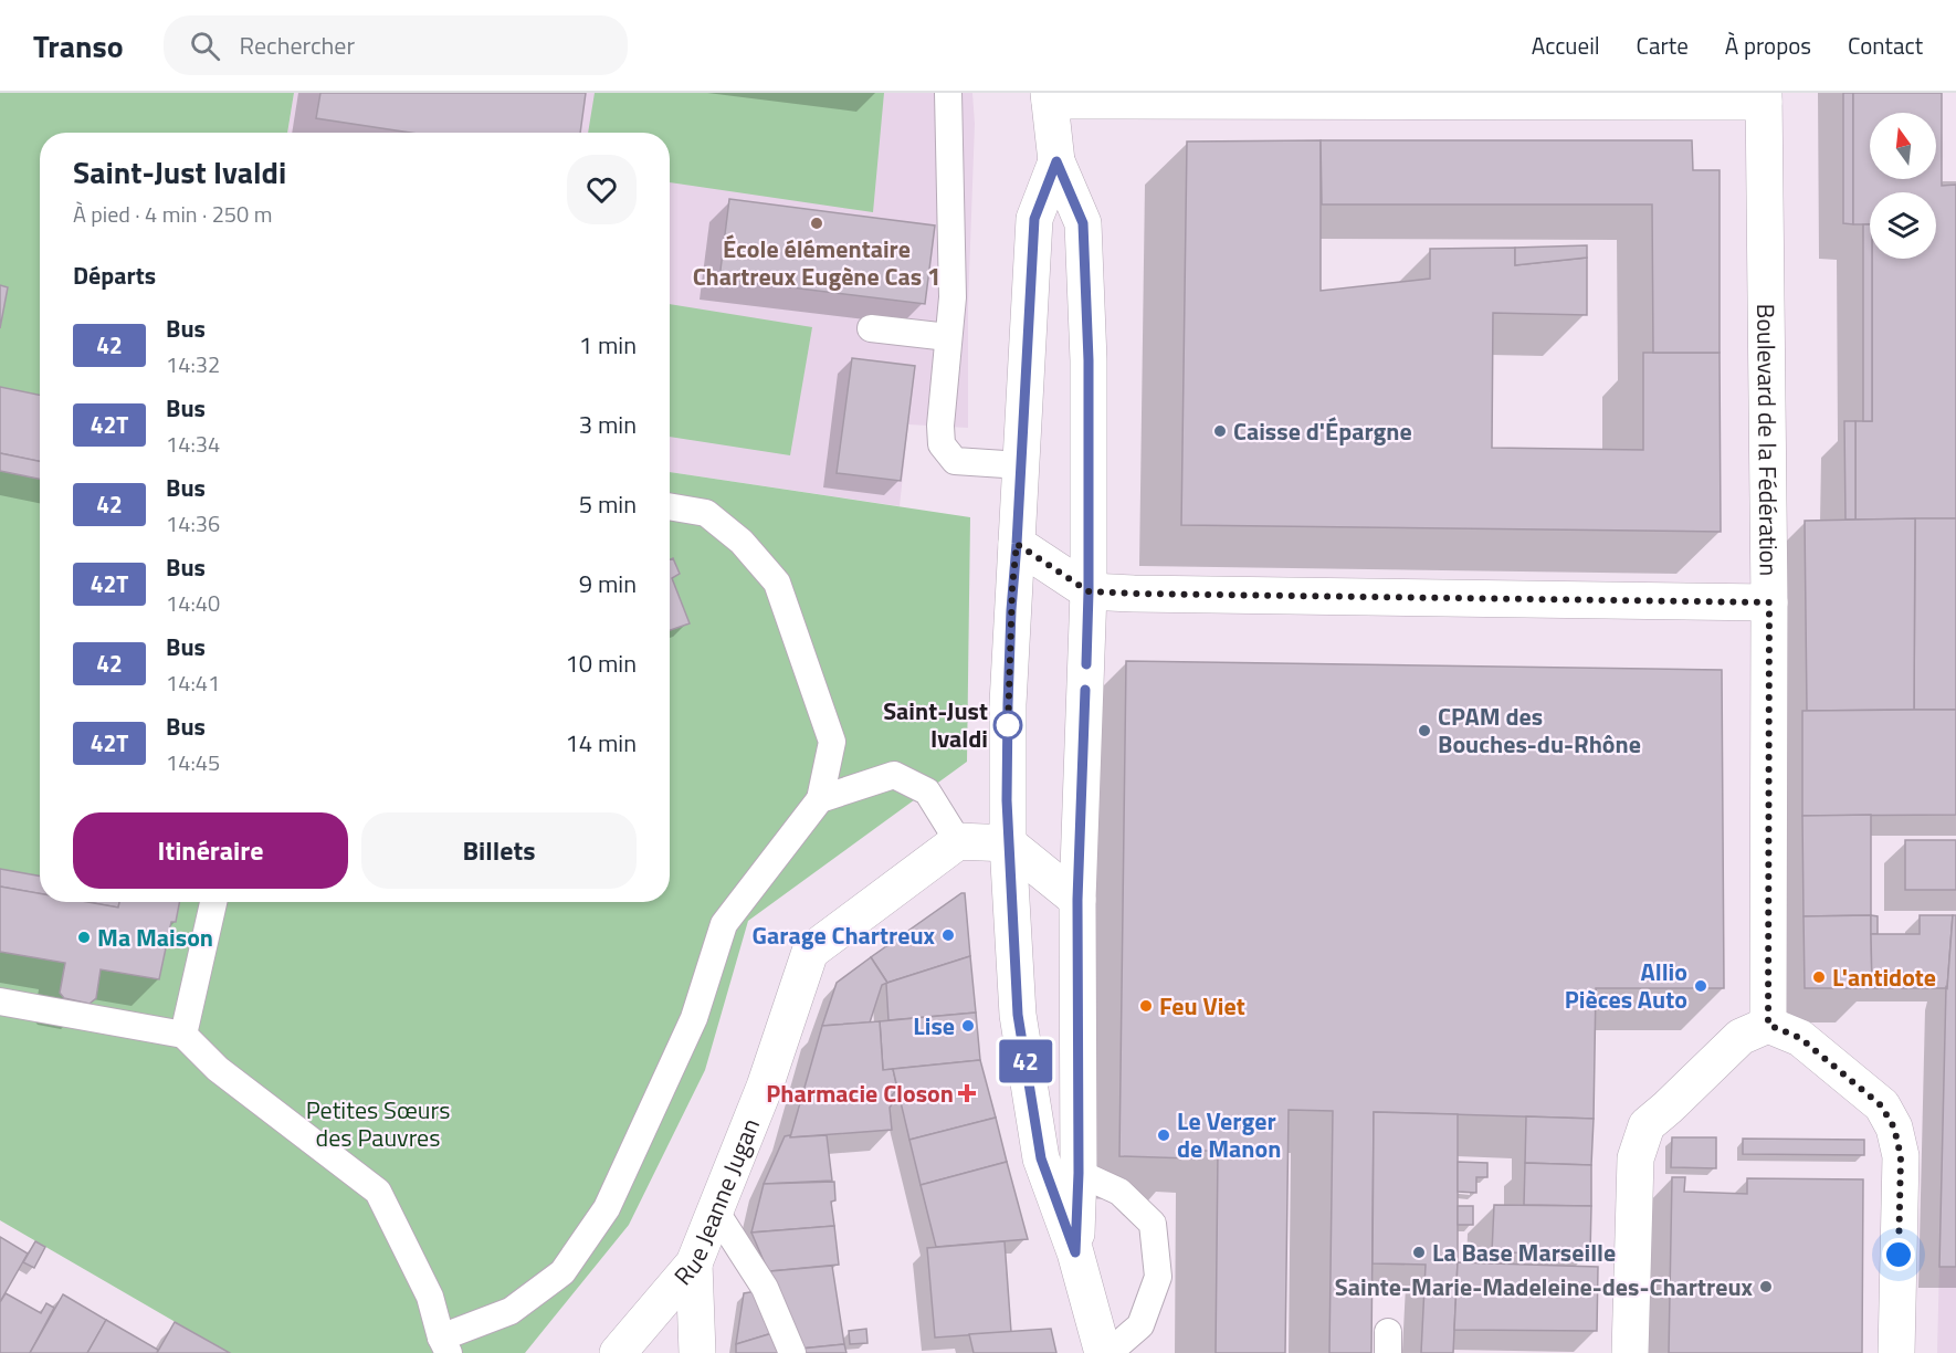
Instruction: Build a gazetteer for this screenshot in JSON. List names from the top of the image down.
{
  "streets": {
    "street": ["Boulevard de la Fédération", "Rue Jeanne Jugan"]
  },
  "parks": ["Petites Sœurs des Pauvres"],
  "places": {
    "other": [
      "École élémentaire Chartreux Eugène Cas 1",
      "Caisse d'Épargne",
      "Saint-Just Ivaldi",
      "CPAM des Bouches-du-Rhône",
      "Garage Chartreux",
      "Ma Maison",
      "L'antidote",
      "Allio Pièces Auto",
      "Feu Viet",
      "Lise",
      "Le Verger de Manon",
      "La Base Marseille",
      "Sainte-Marie-Madeleine-des-Chartreux"
    ],
    "health": ["Pharmacie Closon"]
  },
  "lines": ["bus line 42"],
  "north": "top",
  "page": {
    "header": "Transo",
    "search": "Rechercher",
    "nav": [
      "Accueil",
      "Carte",
      "À propos",
      "Contact"
    ],
    "on_map": "42",
    "heading": [
      ["Saint-Just Ivaldi", "À pied · 4 min · 250 m"],
      "Départs"
    ],
    "list": [
      {
        "mark": "42",
        "name": "Bus",
        "note": "14:32",
        "value": "1 min"
      },
      {
        "mark": "42T",
        "name": "Bus",
        "note": "14:34",
        "value": "3 min"
      },
      {
        "mark": "42",
        "name": "Bus",
        "note": "14:36",
        "value": "5 min"
      },
      {
        "mark": "42T",
        "name": "Bus",
        "note": "14:40",
        "value": "9 min"
      },
      {
        "mark": "42",
        "name": "Bus",
        "note": "14:41",
        "value": "10 min"
      },
      {
        "mark": "42T",
        "name": "Bus",
        "note": "14:45",
        "value": "14 min"
      }
    ],
    "buttons": ["Itinéraire", "Billets"]
  }
}
